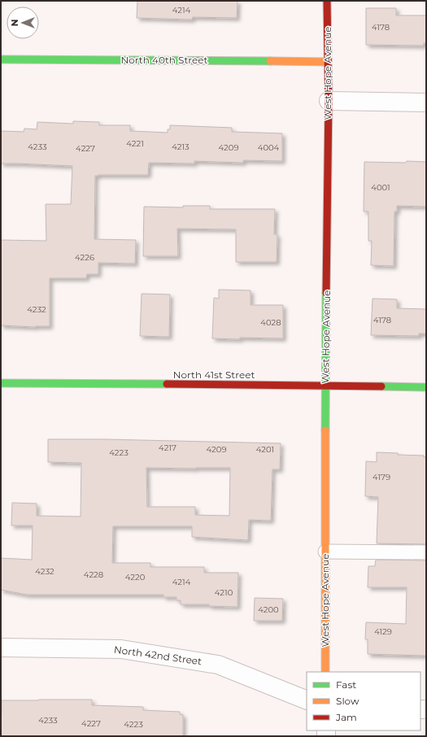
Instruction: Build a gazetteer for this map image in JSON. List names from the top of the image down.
{
  "streets": {
    "street": [
      "North 40th Street",
      "West Hope Avenue",
      "North 41st Street",
      "North 42nd Street"
    ]
  },
  "crossings": [
    ["North 40th Street", "West Hope Avenue"],
    ["West Hope Avenue", "North 41st Street"]
  ],
  "house_numbers": [
    "4214",
    "4178",
    "4221",
    "4233",
    "4213",
    "4209",
    "4004",
    "4227",
    "4001",
    "4226",
    "4232",
    "4178",
    "4028",
    "4217",
    "4209",
    "4201",
    "4223",
    "4179",
    "4232",
    "4228",
    "4220",
    "4214",
    "4210",
    "4200",
    "4129",
    "4233",
    "4227",
    "4223"
  ],
  "legend": ["Fast", "Slow", "Jam"],
  "north": "left"
}
